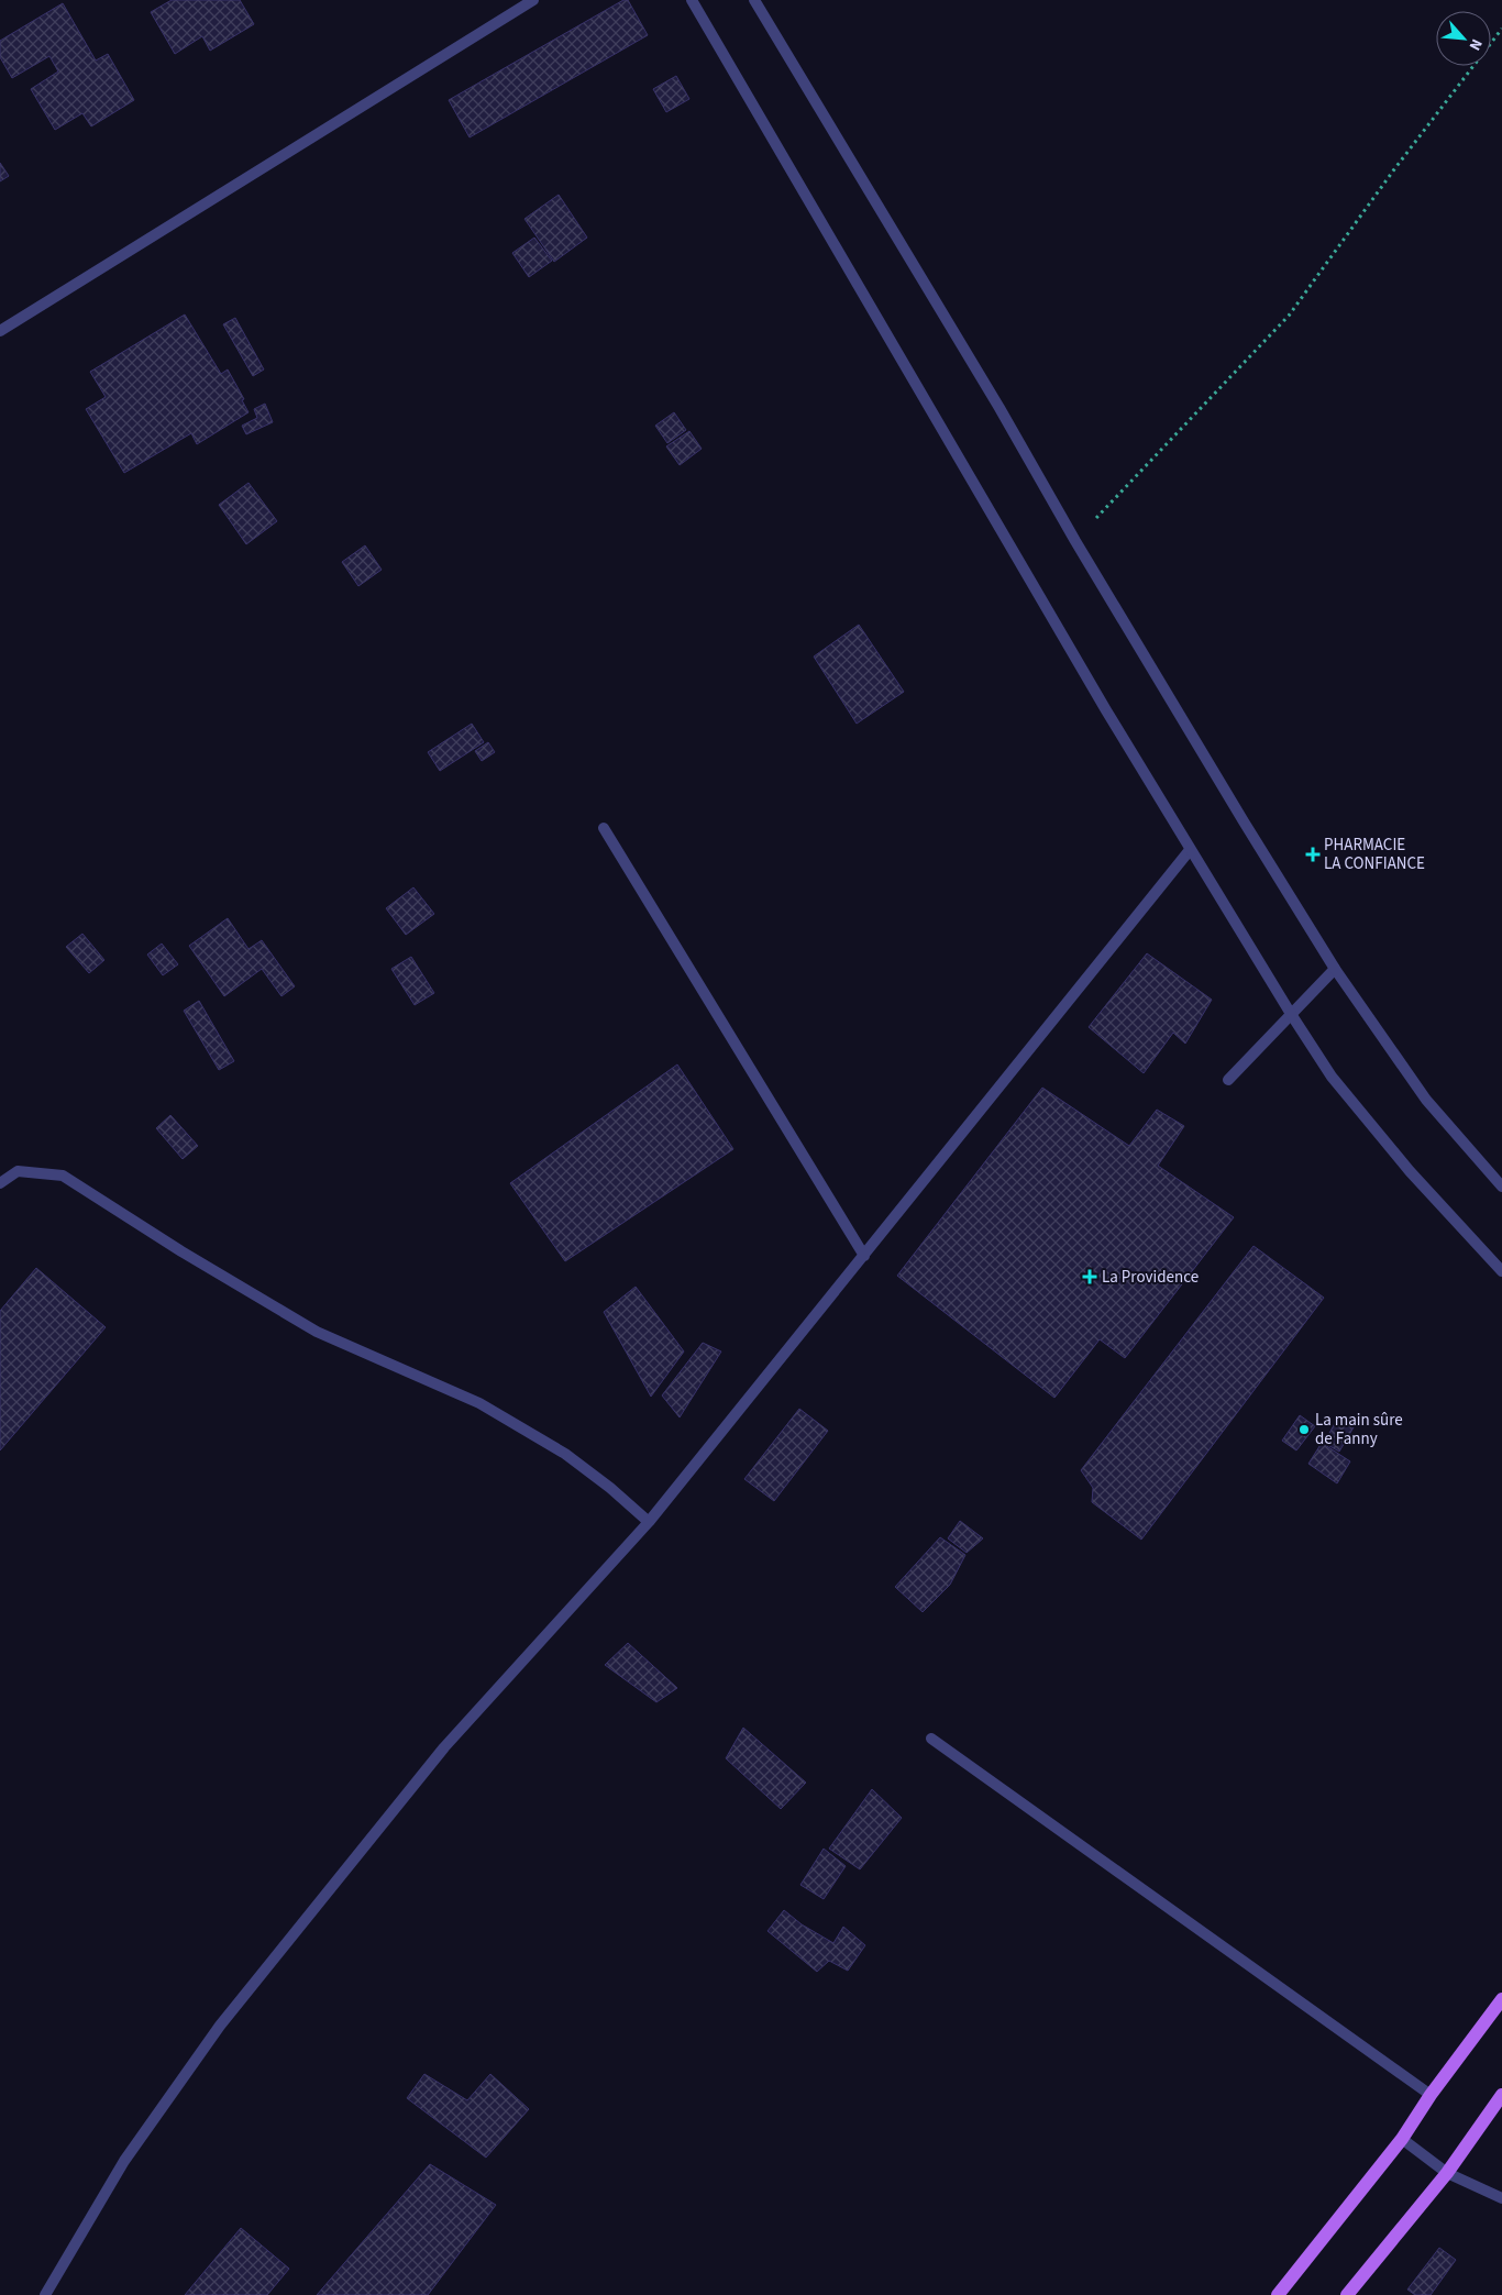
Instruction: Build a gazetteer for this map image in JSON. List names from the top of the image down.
{
  "places": {
    "health": ["PHARMACIE LA CONFIANCE", "La Providence"],
    "other": ["La main sûre de Fanny"]
  },
  "north": "bottom right"
}
